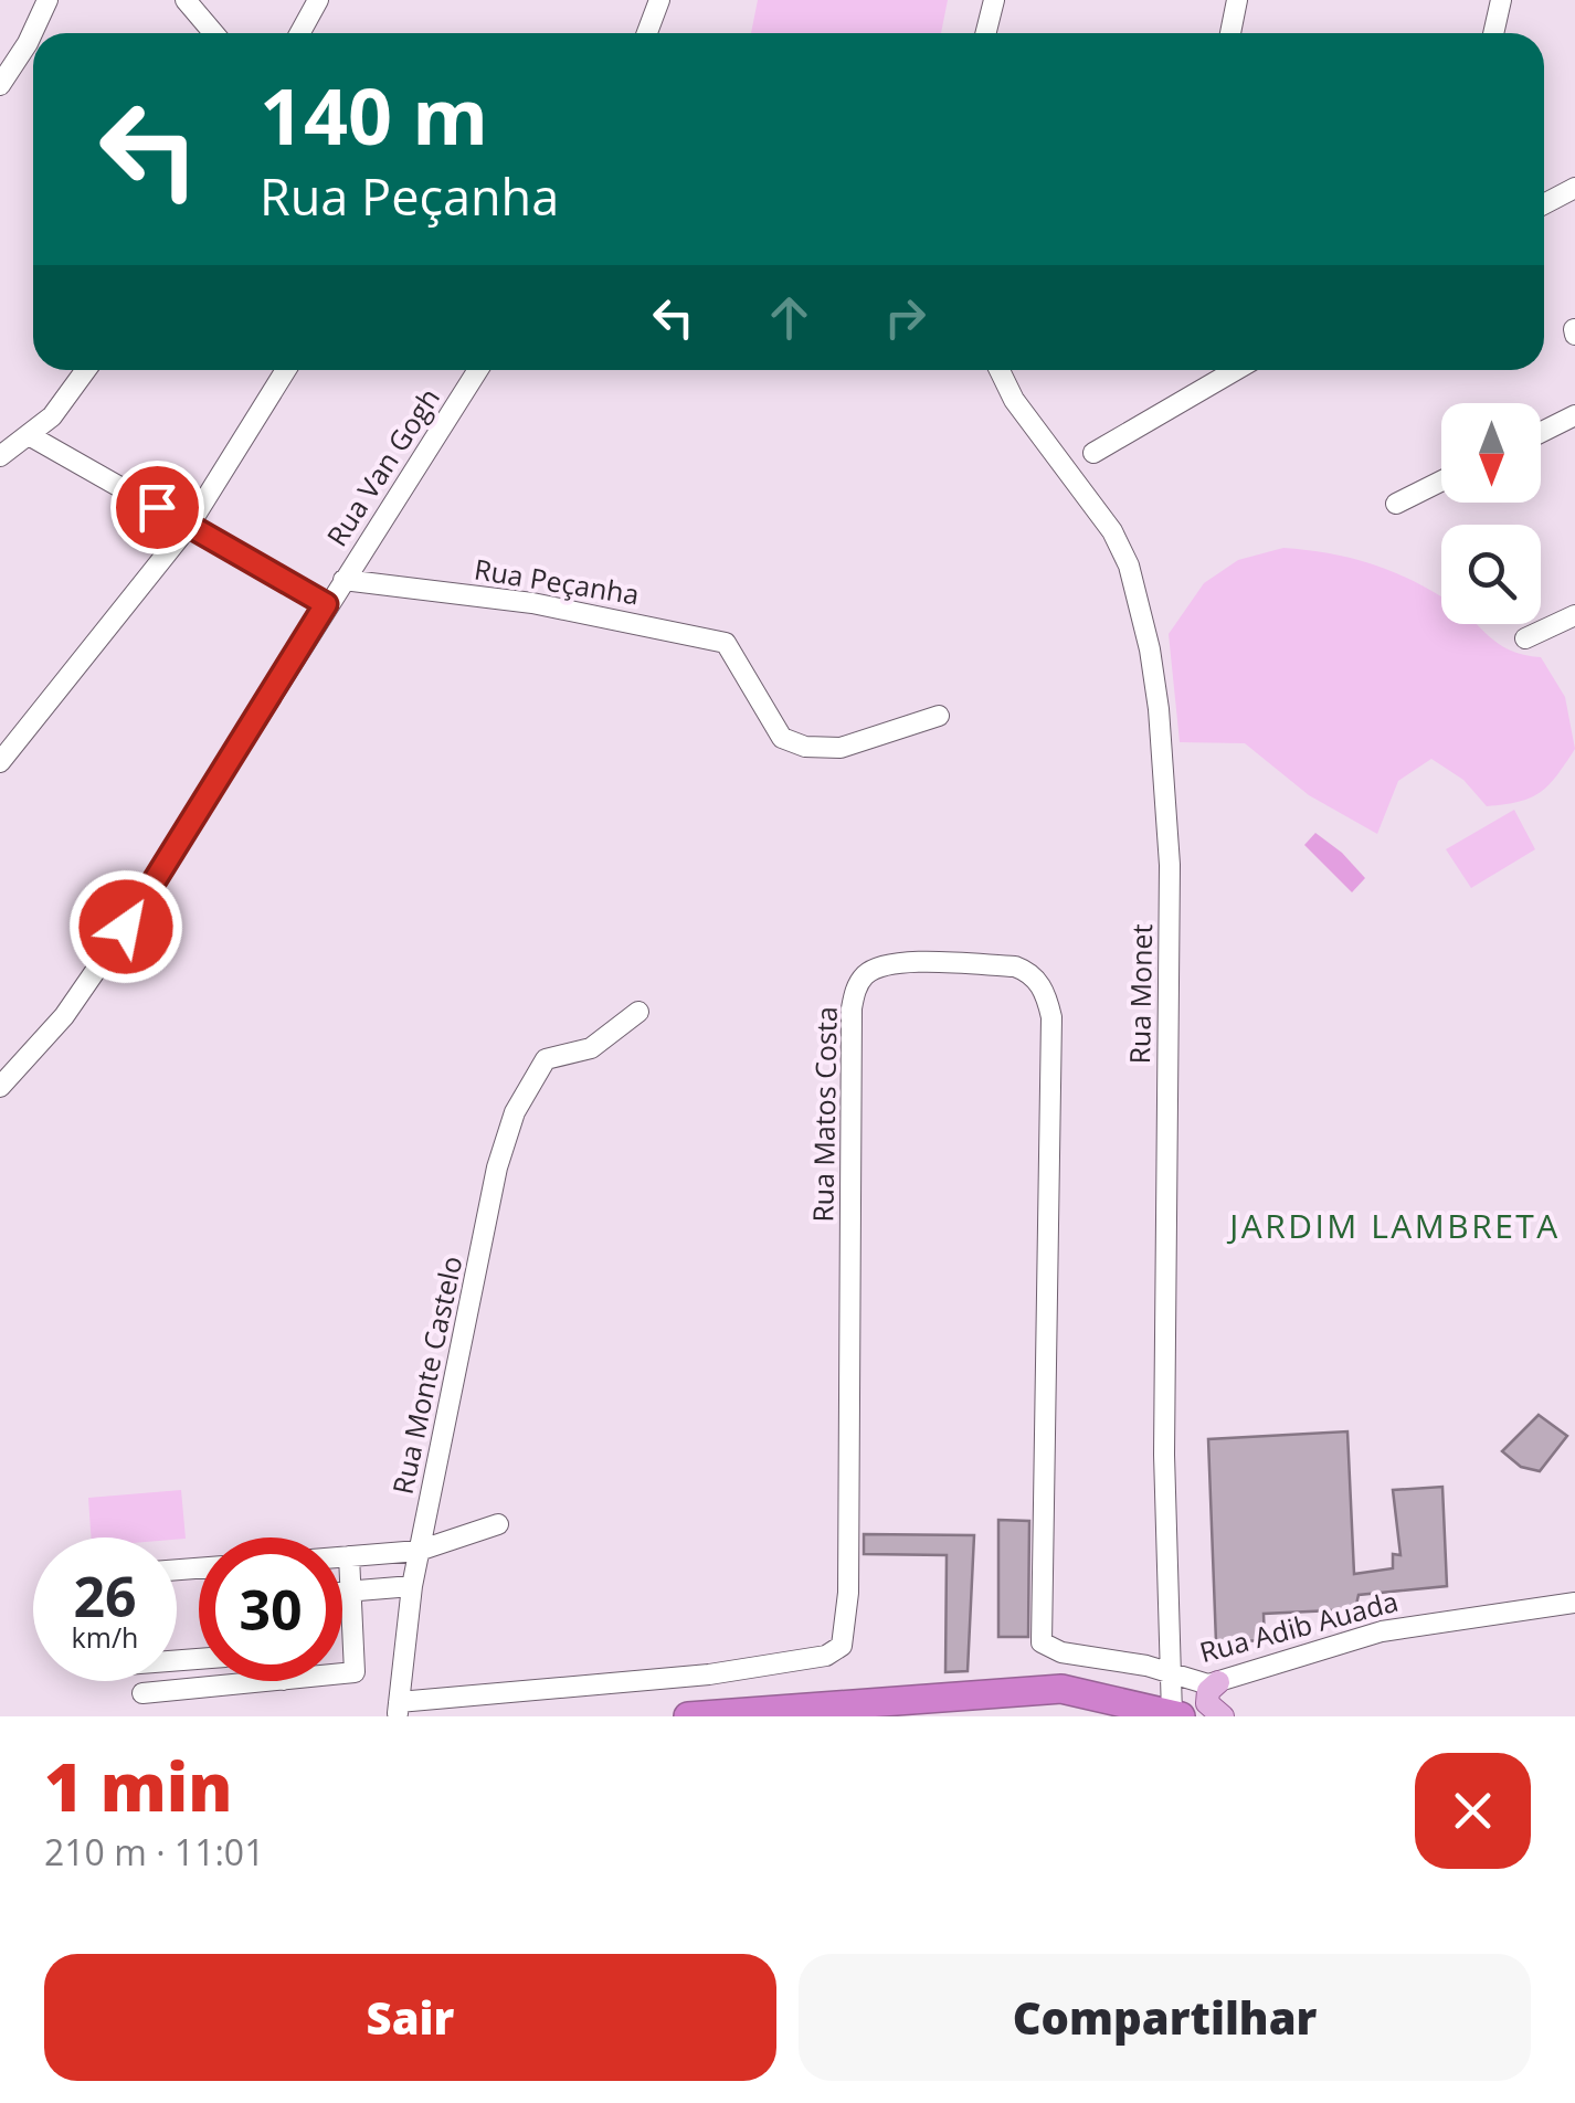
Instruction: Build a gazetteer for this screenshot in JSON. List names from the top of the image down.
{
  "streets": {
    "street": [
      "Rua Van Gogh",
      "Rua Peçanha",
      "Rua Monet",
      "Rua Matos Costa",
      "Rua Monte Castelo",
      "Rua Adib Auada"
    ]
  },
  "crossings": [
    ["Rua Van Gogh", "Rua Peçanha"],
    ["Rua Monet", "Rua Adib Auada"],
    ["Rua Matos Costa", "Rua Monte Castelo"],
    ["Rua Matos Costa", "Rua Adib Auada"]
  ],
  "districts": ["JARDIM LAMBRETA"],
  "north": "bottom",
  "page": {
    "turn": ["140 m", "Rua Peçanha"],
    "speed": "26 km/h",
    "limit": "30",
    "heading": ["1 min", "210 m · 11:01"],
    "buttons": ["Sair", "Compartilhar"]
  }
}
